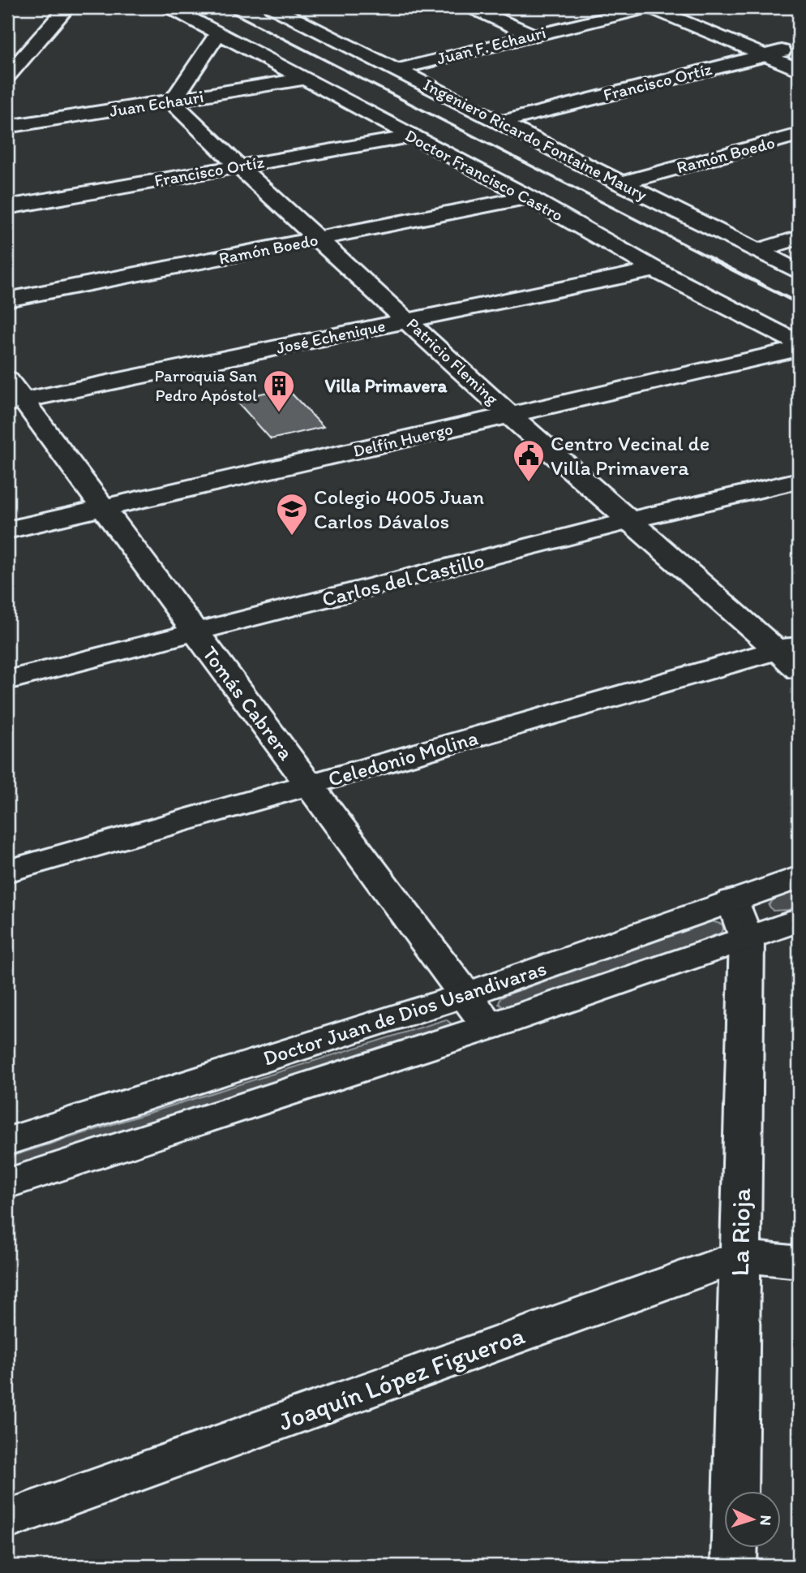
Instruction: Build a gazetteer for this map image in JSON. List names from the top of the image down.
{
  "streets": {
    "street": [
      "Juan F. Echauri",
      "Francisco Ortíz",
      "Juan Echauri",
      "Ingeniero Ricardo Fontaine Maury",
      "Ramón Boedo",
      "Doctor Francisco Castro",
      "José Echenique",
      "Patricio Fleming",
      "Delfín Huergo",
      "Carlos del Castillo",
      "Tomás Cabrera",
      "Celedonio Molina",
      "Doctor Juan de Dios Usandivaras",
      "La Rioja",
      "Joaquín López Figueroa"
    ]
  },
  "crossings": [
    ["Juan F. Echauri", "Ingeniero Ricardo Fontaine Maury"],
    ["Francisco Ortíz", "Ingeniero Ricardo Fontaine Maury"],
    ["Francisco Ortíz", "Doctor Francisco Castro"],
    ["Francisco Ortíz", "Patricio Fleming"],
    ["Juan Echauri", "Doctor Francisco Castro"],
    ["Juan Echauri", "Patricio Fleming"],
    ["Ingeniero Ricardo Fontaine Maury", "Ramón Boedo"],
    ["Ramón Boedo", "Doctor Francisco Castro"],
    ["Ramón Boedo", "Patricio Fleming"],
    ["Doctor Francisco Castro", "José Echenique"],
    ["José Echenique", "Patricio Fleming"],
    ["José Echenique", "Tomás Cabrera"],
    ["Patricio Fleming", "Delfín Huergo"],
    ["Patricio Fleming", "Carlos del Castillo"],
    ["Patricio Fleming", "Celedonio Molina"],
    ["Delfín Huergo", "Tomás Cabrera"],
    ["Carlos del Castillo", "Tomás Cabrera"],
    ["Tomás Cabrera", "Celedonio Molina"],
    ["Tomás Cabrera", "Doctor Juan de Dios Usandivaras"],
    ["Doctor Juan de Dios Usandivaras", "La Rioja"],
    ["La Rioja", "Joaquín López Figueroa"]
  ],
  "districts": ["Villa Primavera"],
  "places": {
    "building": ["Parroquia San Pedro Apóstol"],
    "public building": ["Centro Vecinal de Villa Primavera"],
    "school or university": ["Colegio 4005 Juan Carlos Dávalos"]
  },
  "north": "right"
}
